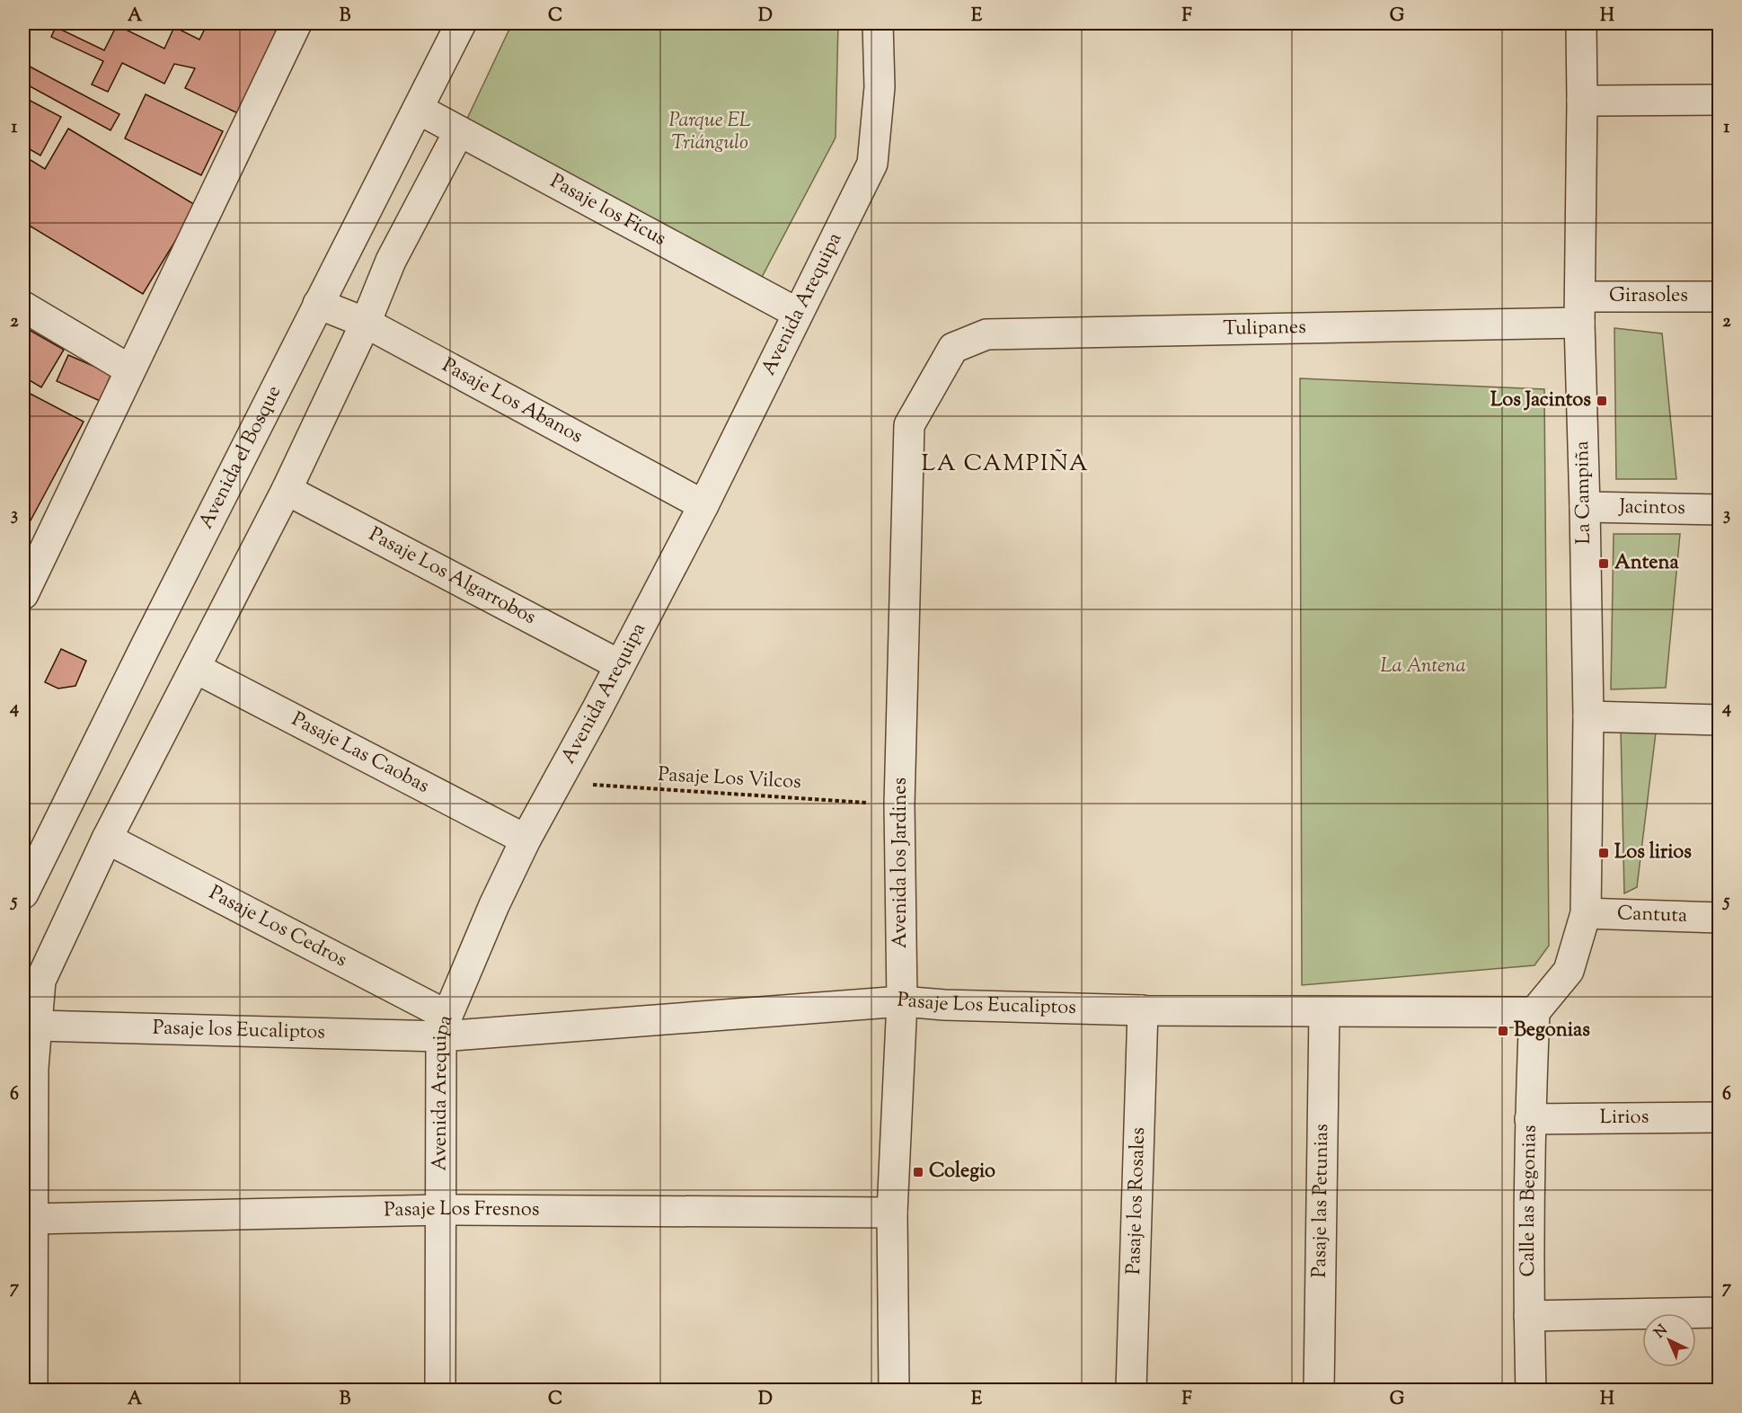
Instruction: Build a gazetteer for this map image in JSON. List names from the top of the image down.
{
  "streets": {
    "street": [
      "Pasaje los Ficus",
      "Girasoles",
      "Avenida Arequipa",
      "Tulipanes",
      "Pasaje Los Abanos",
      "Avenida el Bosque",
      "La Campiña",
      "Jacintos",
      "Pasaje Los Algarrobos",
      "Pasaje Las Caobas",
      "Avenida los Jardines",
      "Cantuta",
      "Pasaje Los Cedros",
      "Pasaje Los Eucaliptos",
      "Pasaje los Eucaliptos",
      "Lirios",
      "Pasaje los Rosales",
      "Pasaje las Petunias",
      "Calle las Begonias",
      "Pasaje Los Fresnos"
    ],
    "path": ["Pasaje Los Vilcos"]
  },
  "crossings": [
    ["Pasaje los Ficus", "Avenida Arequipa"],
    ["Pasaje los Ficus", "Avenida el Bosque"],
    ["Girasoles", "Tulipanes"],
    ["Girasoles", "La Campiña"],
    ["Avenida Arequipa", "Pasaje Los Abanos"],
    ["Avenida Arequipa", "Pasaje Los Algarrobos"],
    ["Avenida Arequipa", "Pasaje Las Caobas"],
    ["Avenida Arequipa", "Pasaje Los Vilcos"],
    ["Avenida Arequipa", "Pasaje Los Cedros"],
    ["Avenida Arequipa", "Pasaje Los Eucaliptos"],
    ["Avenida Arequipa", "Pasaje los Eucaliptos"],
    ["Avenida Arequipa", "Pasaje Los Fresnos"],
    ["Tulipanes", "La Campiña"],
    ["Tulipanes", "Avenida los Jardines"],
    ["Pasaje Los Abanos", "Avenida el Bosque"],
    ["La Campiña", "Jacintos"],
    ["La Campiña", "Cantuta"],
    ["La Campiña", "Pasaje Los Eucaliptos"],
    ["La Campiña", "Calle las Begonias"],
    ["Pasaje Los Vilcos", "Avenida los Jardines"],
    ["Avenida los Jardines", "Pasaje Los Eucaliptos"],
    ["Avenida los Jardines", "Pasaje Los Fresnos"],
    ["Pasaje Los Cedros", "Pasaje Los Eucaliptos"],
    ["Pasaje Los Cedros", "Pasaje los Eucaliptos"],
    ["Pasaje Los Eucaliptos", "Pasaje los Eucaliptos"],
    ["Pasaje Los Eucaliptos", "Pasaje los Rosales"],
    ["Pasaje Los Eucaliptos", "Pasaje las Petunias"],
    ["Pasaje Los Eucaliptos", "Calle las Begonias"],
    ["Lirios", "Calle las Begonias"]
  ],
  "districts": ["LA CAMPIÑA"],
  "parks": ["Parque EL Triángulo", "La Antena"],
  "places": {
    "transit": [
      "Los Jacintos",
      "Antena",
      "Los lirios",
      "Begonias",
      "Colegio"
    ]
  },
  "north": "top left",
  "grid": {
    "columns": [
      "A",
      "B",
      "C",
      "D",
      "E",
      "F",
      "G",
      "H"
    ],
    "rows": [
      "1",
      "2",
      "3",
      "4",
      "5",
      "6",
      "7"
    ]
  }
}
